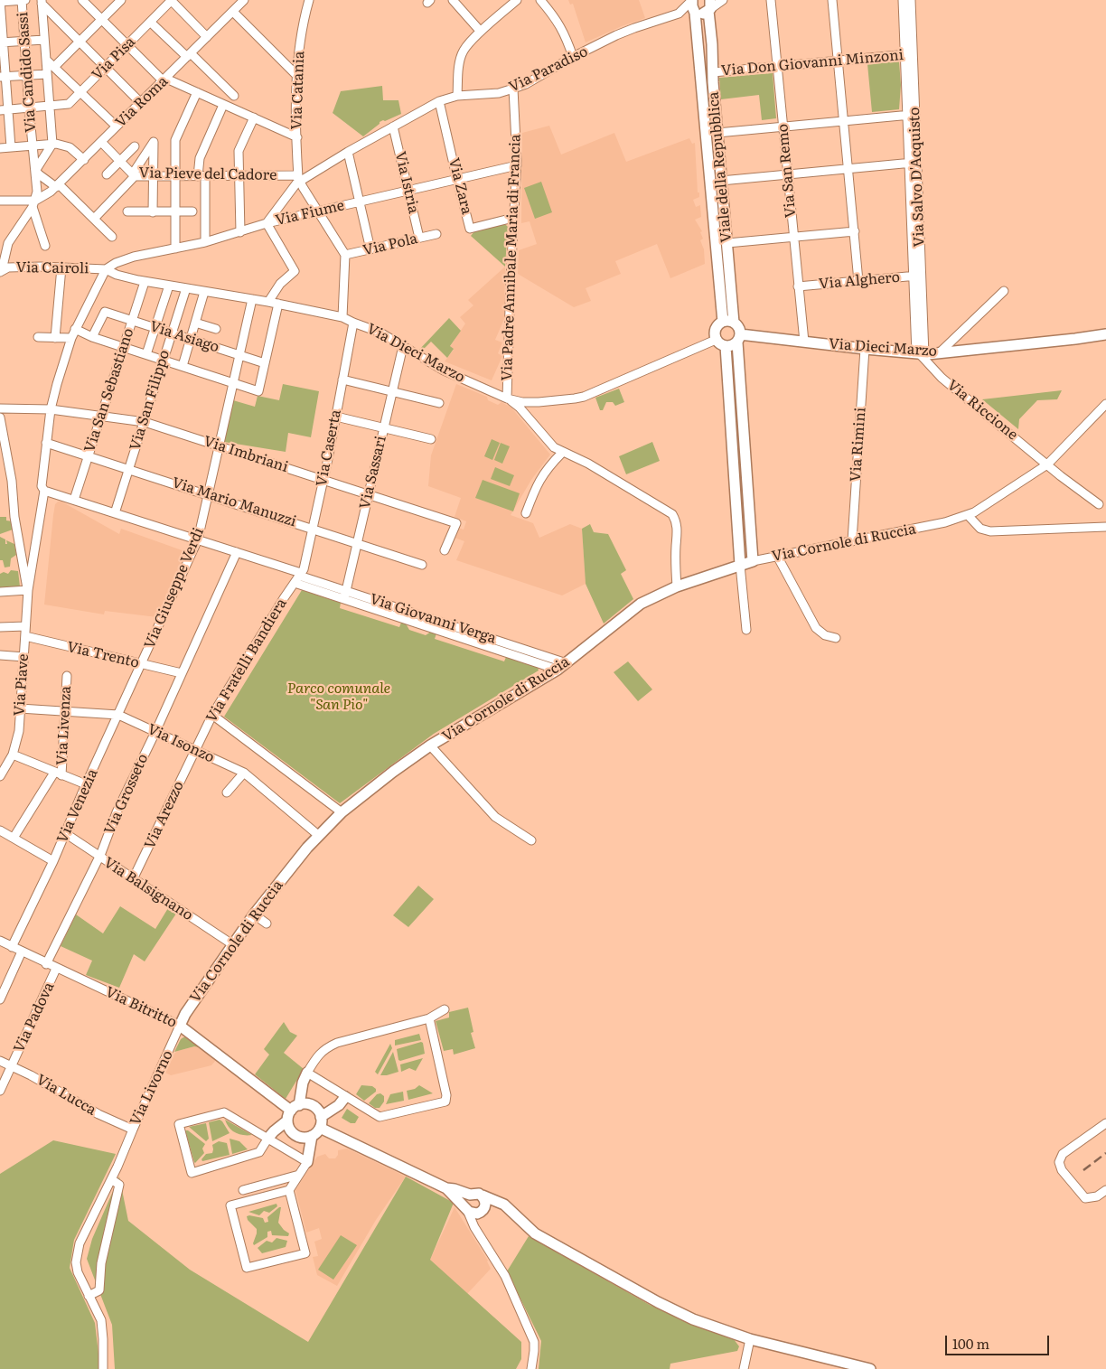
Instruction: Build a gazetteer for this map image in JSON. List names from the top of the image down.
{
  "streets": {
    "main road": [
      "Viale della Repubblica",
      "Via Dieci Marzo",
      "Via Cornole di Ruccia",
      "Via Bitritto"
    ],
    "street": [
      "Via Pisa",
      "Via Don Giovanni Minzoni",
      "Via Paradiso",
      "Via Candido Sassi",
      "Via Catania",
      "Via Roma",
      "Via San Remo",
      "Via Pieve del Cadore",
      "Via Salvo D'Acquisto",
      "Via Istria",
      "Via Zara",
      "Via Fiume",
      "Via Pola",
      "Via Padre Annibale Maria di Francia",
      "Via Cairoli",
      "Via Alghero",
      "Via Asiago",
      "Via San Sebastiano",
      "Via San Filippo",
      "Via Riccione",
      "Via Rimini",
      "Via Caserta",
      "Via Imbriani",
      "Via Sassari",
      "Via Mario Manuzzi",
      "Via Giuseppe Verdi",
      "Via Giovanni Verga",
      "Via Trento",
      "Via Fratelli Bandiera",
      "Via Piave",
      "Via Livenza",
      "Via Isonzo",
      "Via Grosseto",
      "Via Venezia",
      "Via Arezzo",
      "Via Balsignano",
      "Via Padova",
      "Via Livorno",
      "Via Lucca"
    ]
  },
  "crossings": [
    ["Via Pisa", "Via Candido Sassi"],
    ["Via Don Giovanni Minzoni", "Viale della Repubblica"],
    ["Via Don Giovanni Minzoni", "Via San Remo"],
    ["Via Don Giovanni Minzoni", "Via Salvo D'Acquisto"],
    ["Via Paradiso", "Via Catania"],
    ["Via Paradiso", "Viale della Repubblica"],
    ["Via Paradiso", "Via Pieve del Cadore"],
    ["Via Paradiso", "Via Istria"],
    ["Via Paradiso", "Via Zara"],
    ["Via Paradiso", "Via Padre Annibale Maria di Francia"],
    ["Via Candido Sassi", "Via Roma"],
    ["Via Catania", "Via Pieve del Cadore"],
    ["Via Roma", "Via Pieve del Cadore"],
    ["Viale della Repubblica", "Via Dieci Marzo"],
    ["Via San Remo", "Via Alghero"],
    ["Via San Remo", "Via Dieci Marzo"],
    ["Via Salvo D'Acquisto", "Via Alghero"],
    ["Via Salvo D'Acquisto", "Via Dieci Marzo"],
    ["Via Salvo D'Acquisto", "Via Riccione"],
    ["Via Istria", "Via Fiume"],
    ["Via Istria", "Via Pola"],
    ["Via Zara", "Via Fiume"],
    ["Via Zara", "Via Padre Annibale Maria di Francia"],
    ["Via Fiume", "Via Padre Annibale Maria di Francia"],
    ["Via Fiume", "Via Cairoli"],
    ["Via Fiume", "Via Dieci Marzo"],
    ["Via Padre Annibale Maria di Francia", "Via Dieci Marzo"],
    ["Via Cairoli", "Via Dieci Marzo"],
    ["Via Asiago", "Via San Sebastiano"],
    ["Via Asiago", "Via San Filippo"],
    ["Via Asiago", "Via Giuseppe Verdi"],
    ["Via Dieci Marzo", "Via San Sebastiano"],
    ["Via Dieci Marzo", "Via San Filippo"],
    ["Via Dieci Marzo", "Via Riccione"],
    ["Via Dieci Marzo", "Via Rimini"],
    ["Via Dieci Marzo", "Via Caserta"],
    ["Via Dieci Marzo", "Via Sassari"],
    ["Via Dieci Marzo", "Via Giuseppe Verdi"],
    ["Via San Sebastiano", "Via Imbriani"],
    ["Via San Sebastiano", "Via Mario Manuzzi"],
    ["Via San Sebastiano", "Via Giovanni Verga"],
    ["Via San Filippo", "Via Imbriani"],
    ["Via San Filippo", "Via Mario Manuzzi"],
    ["Via San Filippo", "Via Giovanni Verga"],
    ["Via Riccione", "Via Cornole di Ruccia"],
    ["Via Rimini", "Via Cornole di Ruccia"],
    ["Via Caserta", "Via Imbriani"],
    ["Via Caserta", "Via Mario Manuzzi"],
    ["Via Caserta", "Via Giovanni Verga"],
    ["Via Caserta", "Via Fratelli Bandiera"],
    ["Via Imbriani", "Via Sassari"],
    ["Via Imbriani", "Via Giuseppe Verdi"],
    ["Via Sassari", "Via Mario Manuzzi"],
    ["Via Sassari", "Via Giovanni Verga"],
    ["Via Mario Manuzzi", "Via Giuseppe Verdi"],
    ["Via Cornole di Ruccia", "Via Giovanni Verga"],
    ["Via Cornole di Ruccia", "Via Isonzo"],
    ["Via Cornole di Ruccia", "Via Balsignano"],
    ["Via Cornole di Ruccia", "Via Bitritto"],
    ["Via Cornole di Ruccia", "Via Livorno"],
    ["Via Giuseppe Verdi", "Via Giovanni Verga"],
    ["Via Giuseppe Verdi", "Via Trento"],
    ["Via Giuseppe Verdi", "Via Venezia"],
    ["Via Giovanni Verga", "Via Fratelli Bandiera"],
    ["Via Giovanni Verga", "Via Grosseto"],
    ["Via Trento", "Via Piave"],
    ["Via Trento", "Via Grosseto"],
    ["Via Trento", "Via Venezia"],
    ["Via Fratelli Bandiera", "Via Isonzo"],
    ["Via Fratelli Bandiera", "Via Arezzo"],
    ["Via Piave", "Via Isonzo"],
    ["Via Livenza", "Via Isonzo"],
    ["Via Isonzo", "Via Grosseto"],
    ["Via Isonzo", "Via Venezia"],
    ["Via Isonzo", "Via Arezzo"],
    ["Via Grosseto", "Via Balsignano"],
    ["Via Grosseto", "Via Bitritto"],
    ["Via Venezia", "Via Balsignano"],
    ["Via Venezia", "Via Bitritto"],
    ["Via Arezzo", "Via Balsignano"],
    ["Via Bitritto", "Via Padova"],
    ["Via Bitritto", "Via Livorno"],
    ["Via Padova", "Via Lucca"],
    ["Via Livorno", "Via Lucca"]
  ],
  "parks": ["Parco comunale \"San Pio\""],
  "scale_bar": "100 m"
}
